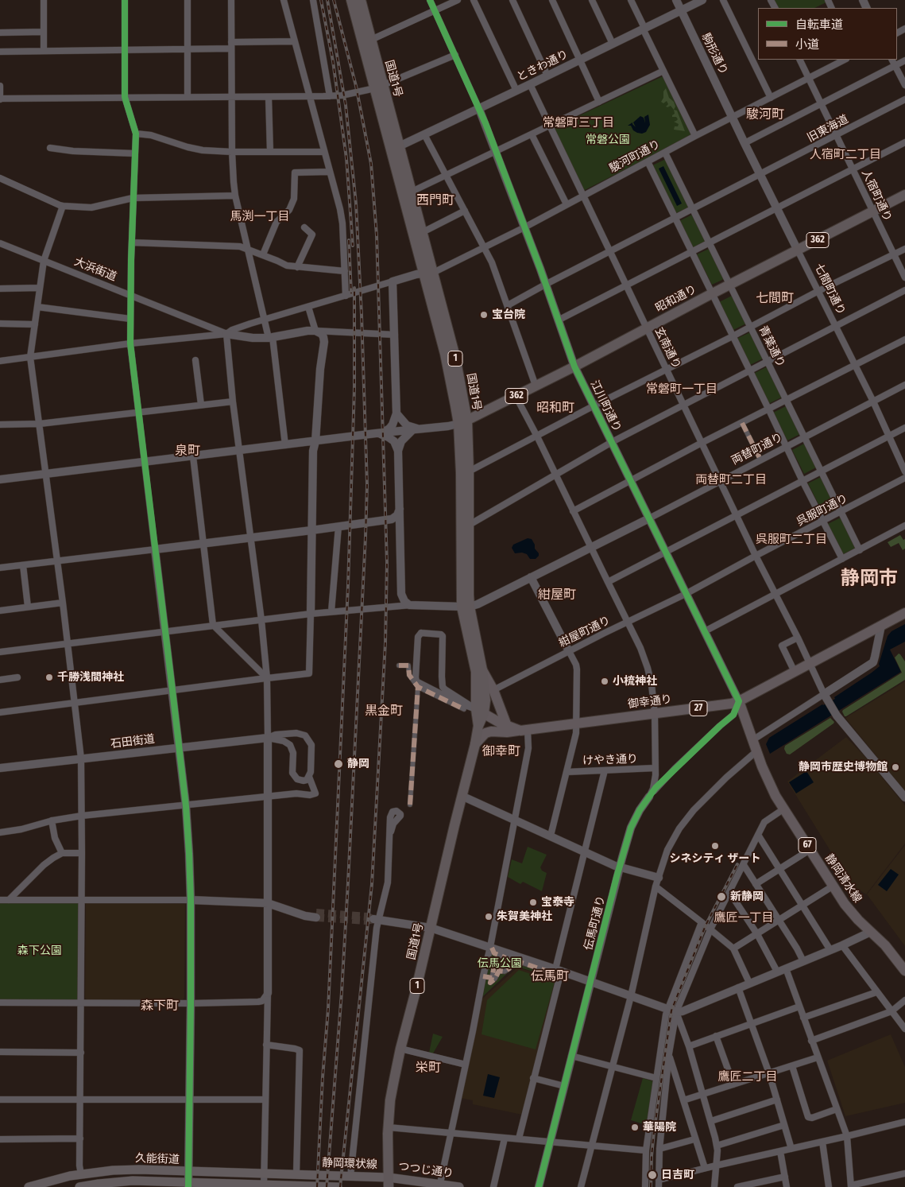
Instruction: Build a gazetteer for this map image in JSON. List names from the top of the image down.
{
  "streets": {
    "highway": [
      "国道1号",
      "362",
      "昭和通り",
      "1"
    ],
    "main road": [
      "御幸通り",
      "27",
      "67",
      "静岡清水線",
      "久能街道",
      "静岡環状線",
      "つつじ通り"
    ],
    "street": [
      "駒形通り",
      "ときわ通り",
      "旧東海道",
      "駿河町通り",
      "人宿町通り",
      "大浜街道",
      "七間町通り",
      "青葉通り",
      "玄南通り",
      "江川町通り",
      "両替町通り",
      "呉服町通り",
      "紺屋町通り",
      "石田街道",
      "けやき通り",
      "伝馬町通り"
    ]
  },
  "crossings": [
    ["駒形通り", "ときわ通り"],
    ["駒形通り", "駿河町通り"],
    ["駒形通り", "七間町通り"],
    ["ときわ通り", "国道1号"],
    ["ときわ通り", "玄南通り"],
    ["ときわ通り", "江川町通り"],
    ["国道1号", "駿河町通り"],
    ["国道1号", "昭和通り"],
    ["国道1号", "両替町通り"],
    ["国道1号", "御幸通り"],
    ["国道1号", "27"],
    ["国道1号", "静岡環状線"],
    ["国道1号", "つつじ通り"],
    ["旧東海道", "人宿町通り"],
    ["旧東海道", "七間町通り"],
    ["旧東海道", "青葉通り"],
    ["旧東海道", "玄南通り"],
    ["旧東海道", "江川町通り"],
    ["駿河町通り", "人宿町通り"],
    ["駿河町通り", "七間町通り"],
    ["駿河町通り", "青葉通り"],
    ["駿河町通り", "玄南通り"],
    ["駿河町通り", "江川町通り"],
    ["人宿町通り", "昭和通り"],
    ["七間町通り", "昭和通り"],
    ["七間町通り", "両替町通り"],
    ["昭和通り", "青葉通り"],
    ["昭和通り", "玄南通り"],
    ["昭和通り", "江川町通り"],
    ["青葉通り", "両替町通り"],
    ["青葉通り", "呉服町通り"],
    ["玄南通り", "両替町通り"],
    ["玄南通り", "呉服町通り"],
    ["玄南通り", "御幸通り"],
    ["江川町通り", "両替町通り"],
    ["江川町通り", "呉服町通り"],
    ["江川町通り", "紺屋町通り"],
    ["江川町通り", "御幸通り"],
    ["江川町通り", "静岡清水線"],
    ["江川町通り", "伝馬町通り"],
    ["呉服町通り", "紺屋町通り"],
    ["御幸通り", "27"],
    ["御幸通り", "静岡清水線"],
    ["御幸通り", "伝馬町通り"],
    ["静岡清水線", "伝馬町通り"],
    ["久能街道", "静岡環状線"],
    ["静岡環状線", "つつじ通り"]
  ],
  "districts": [
    "駿河町",
    "常磐町三丁目",
    "人宿町二丁目",
    "西門町",
    "馬渕一丁目",
    "七間町",
    "常磐町一丁目",
    "昭和町",
    "泉町",
    "両替町二丁目",
    "呉服町二丁目",
    "静岡市",
    "紺屋町",
    "黒金町",
    "御幸町",
    "鷹匠一丁目",
    "伝馬町",
    "森下町",
    "栄町",
    "鷹匠二丁目"
  ],
  "parks": ["常磐公園", "森下公園", "伝馬公園"],
  "places": [
    "宝台院",
    "千勝浅間神社",
    "小梳神社",
    "静岡",
    "静岡市歴史博物館",
    "シネシティ ザート",
    "新静岡",
    "宝泰寺",
    "朱賀美神社",
    "華陽院",
    "日吉町"
  ],
  "legend": ["自転車道", "小道"]
}
